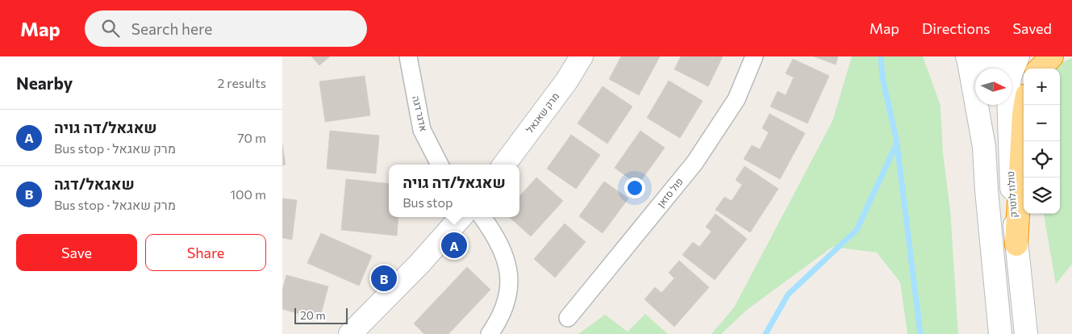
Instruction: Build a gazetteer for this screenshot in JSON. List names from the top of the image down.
{
  "streets": {
    "main road": ["מרק שאגאל", "טולוז לוטרק"],
    "street": ["אדגר דגה", "פול סזאן"]
  },
  "scale_bar": "20 m",
  "north": "right",
  "page": {
    "header": "Map",
    "search": "Search here",
    "nav": ["Map", "Directions", "Saved"],
    "heading": ["Nearby", "2 results"],
    "map_buttons": ["+", "−"],
    "list": [
      {
        "mark": "A",
        "name": "שאגאל/דה גויה",
        "note": "Bus stop · מרק שאגאל",
        "value": "70 m"
      },
      {
        "mark": "B",
        "name": "שאגאל/דגה",
        "note": "Bus stop · מרק שאגאל",
        "value": "100 m"
      }
    ],
    "popup": ["שאגאל/דה גויה", "Bus stop"],
    "buttons": ["Save", "Share"],
    "pins": ["A", "B"],
    "scale": "20 m"
  }
}
